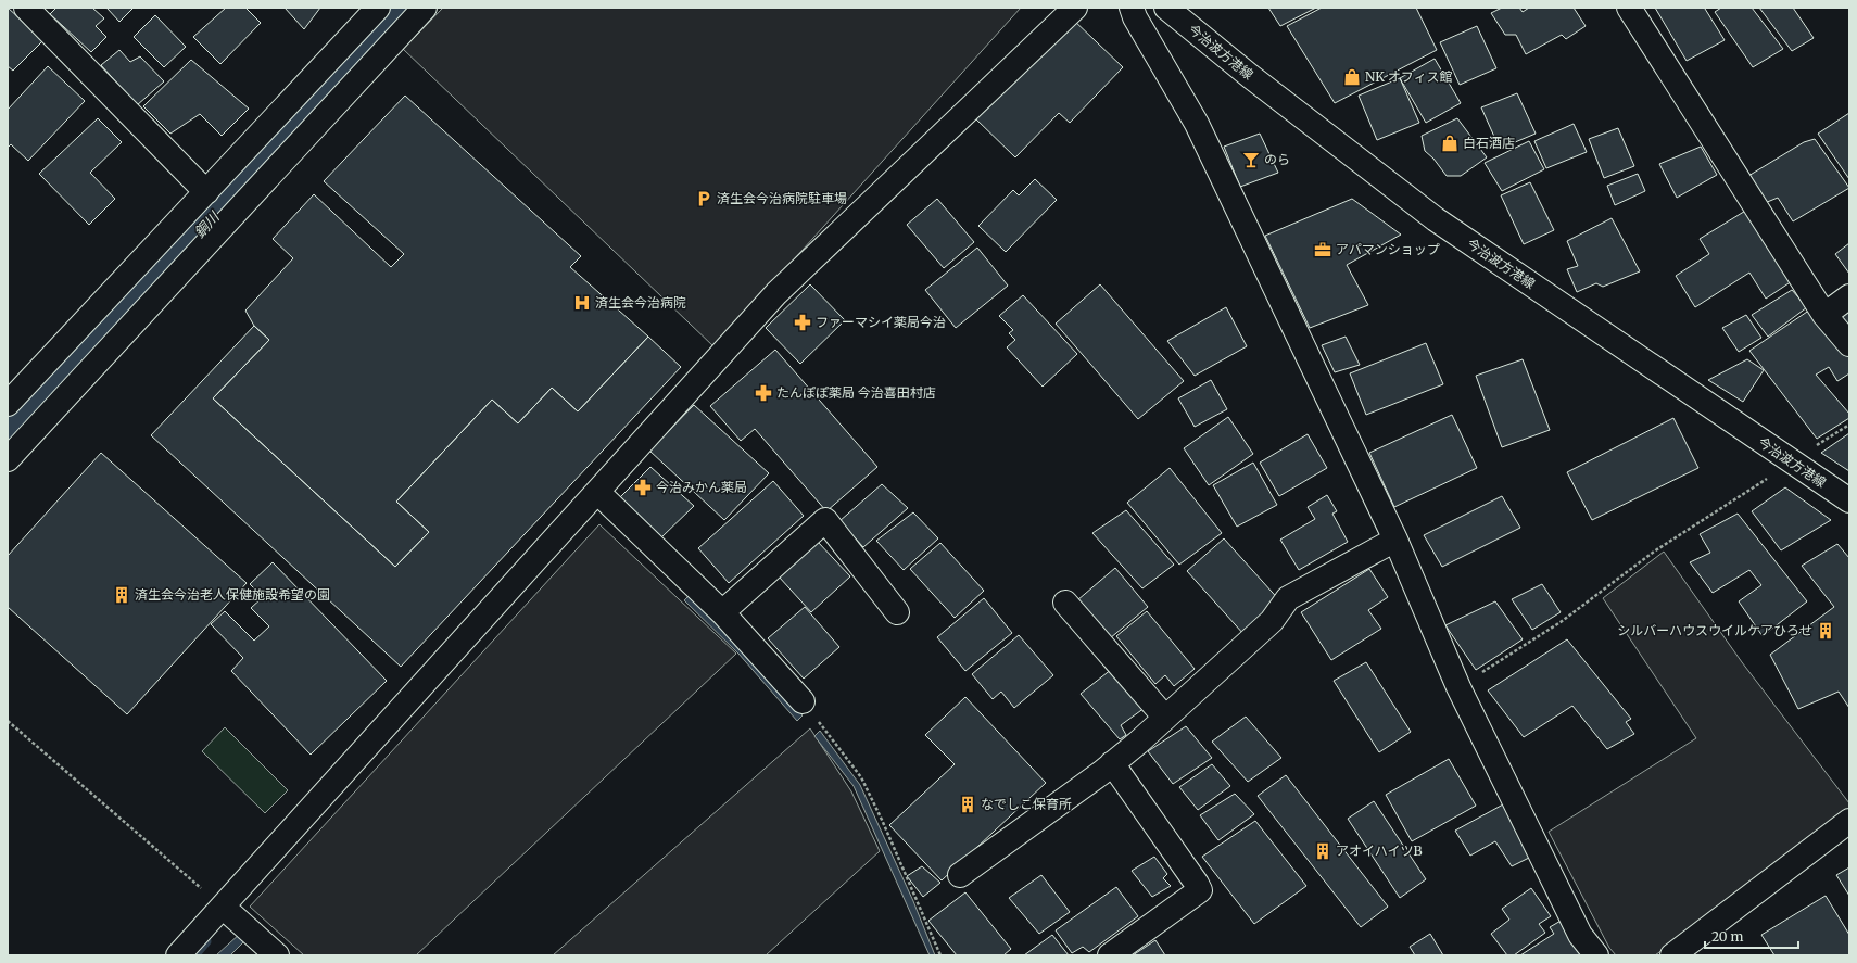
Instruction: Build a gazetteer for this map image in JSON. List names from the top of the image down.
{
  "streets": {
    "street": ["今治波方港線"]
  },
  "water": ["銅川"],
  "places": {
    "shop": ["NK オフィス館", "白石酒店"],
    "bar": ["のら"],
    "parking": ["済生会今治病院駐車場"],
    "office": ["アパマンショップ"],
    "hospital": ["済生会今治病院"],
    "pharmacy": ["ファーマシイ薬局今治", "たんぽぽ薬局 今治喜田村店", "今治みかん薬局"],
    "building": [
      "済生会今治老人保健施設希望の園",
      "シルバーハウスウイルケアひろせ",
      "なでしこ保育所",
      "アオイハイツB"
    ]
  },
  "scale_bar": "20 m"
}
